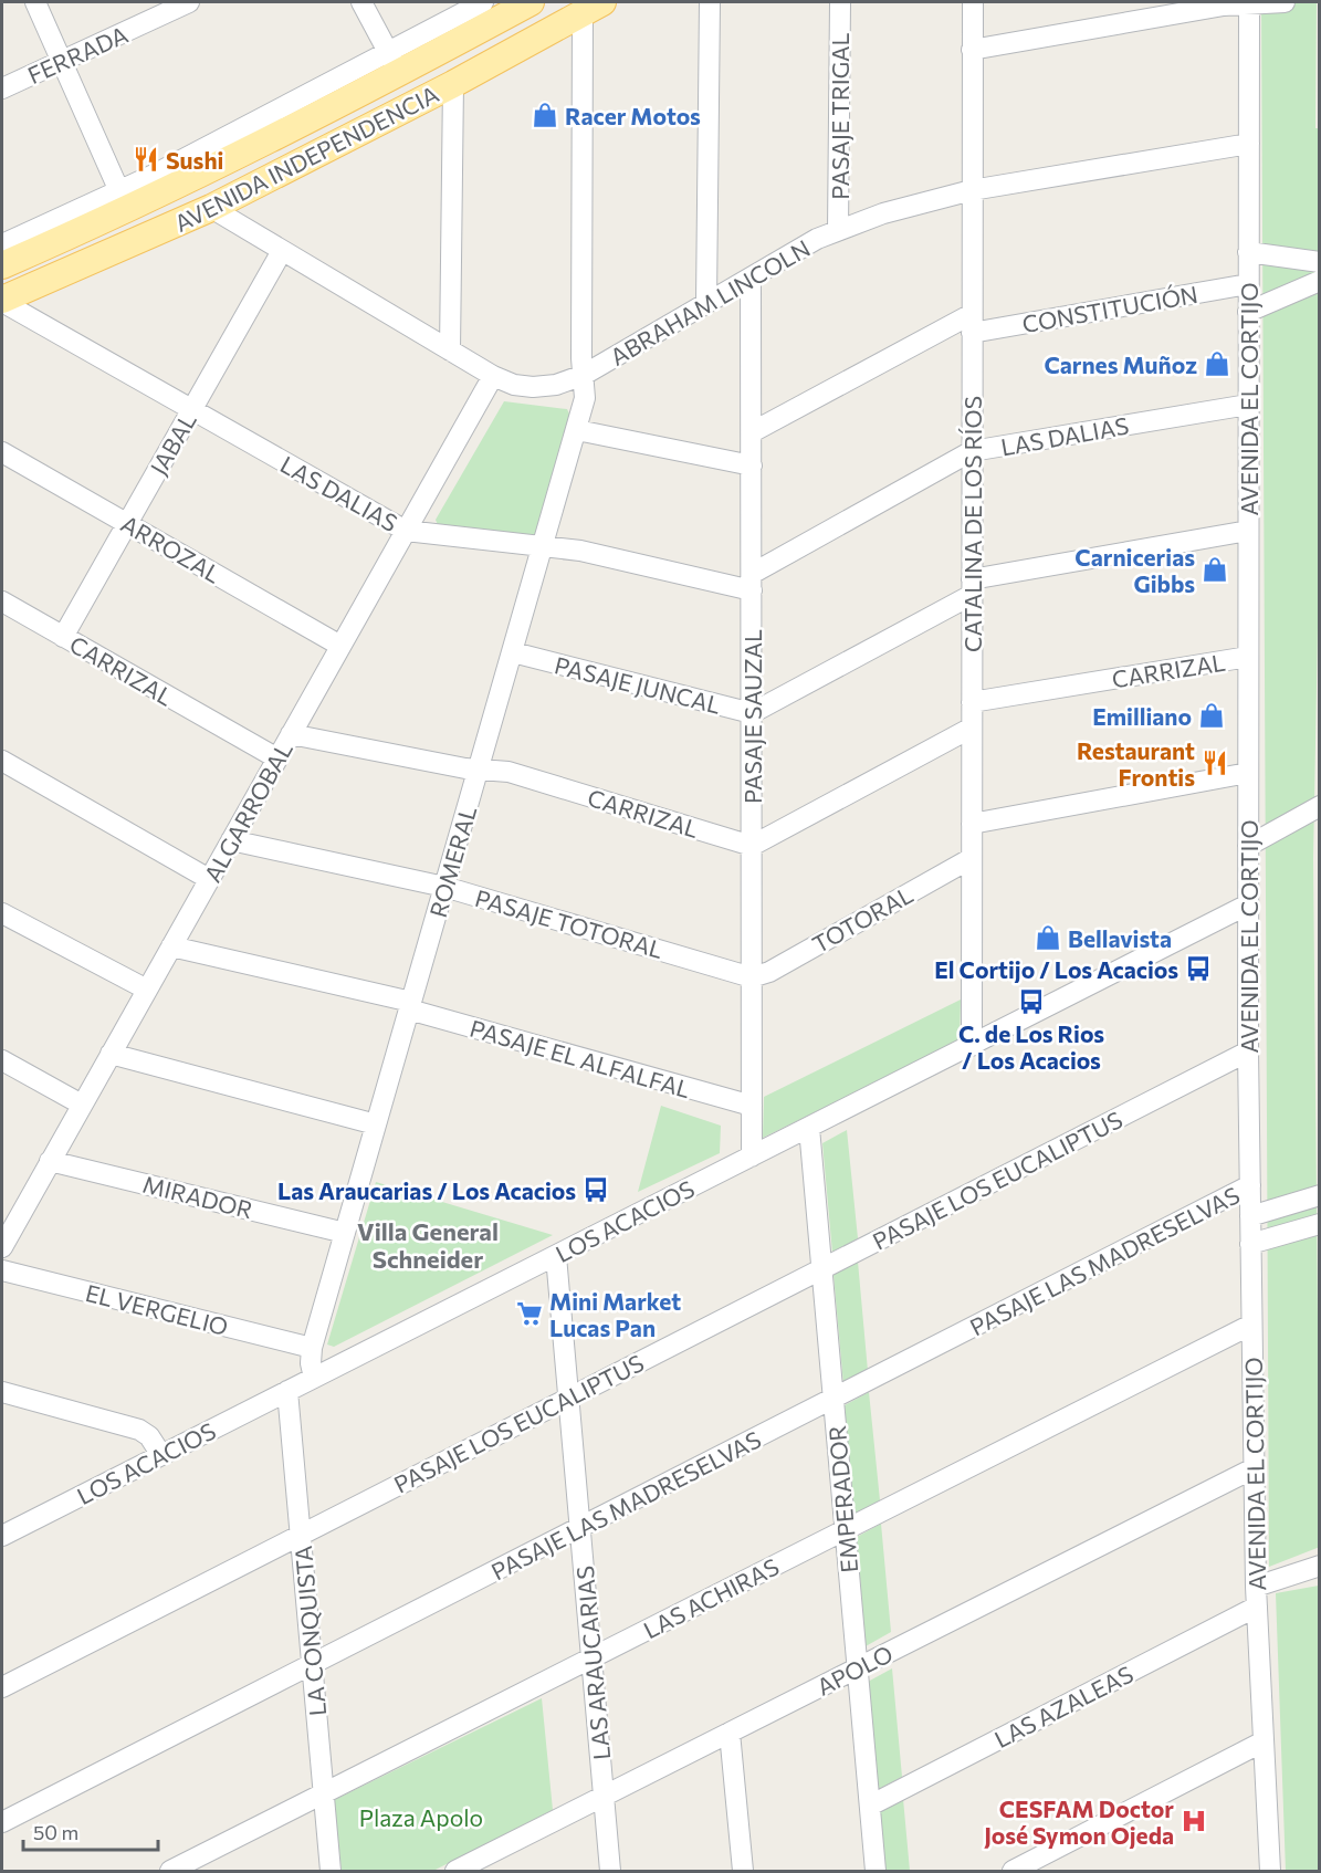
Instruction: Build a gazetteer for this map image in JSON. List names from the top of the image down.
{
  "streets": {
    "main road": ["AVENIDA INDEPENDENCIA"],
    "street": [
      "FERRADA",
      "PASAJE TRIGAL",
      "ABRAHAM LINCOLN",
      "CONSTITUCIÓN",
      "AVENIDA EL CORTIJO",
      "LAS DALIAS",
      "JABAL",
      "CATALINA DE LOS RÍOS",
      "ARROZAL",
      "CARRIZAL",
      "PASAJE JUNCAL",
      "PASAJE SAUZAL",
      "ALGARROBAL",
      "ROMERAL",
      "TOTORAL",
      "PASAJE TOTORAL",
      "PASAJE EL ALFALFAL",
      "PASAJE LOS EUCALIPTUS",
      "MIRADOR",
      "LOS ACACIOS",
      "PASAJE LAS MADRESELVAS",
      "EL VERGELIO",
      "EMPERADOR",
      "LAS ACHIRAS",
      "LA CONQUISTA",
      "LAS ARAUCARIAS",
      "APOLO",
      "LAS AZALEAS"
    ]
  },
  "crossings": [
    ["PASAJE TRIGAL", "ABRAHAM LINCOLN"],
    ["AVENIDA INDEPENDENCIA", "ABRAHAM LINCOLN"],
    ["AVENIDA INDEPENDENCIA", "LAS DALIAS"],
    ["AVENIDA INDEPENDENCIA", "ROMERAL"],
    ["ABRAHAM LINCOLN", "AVENIDA EL CORTIJO"],
    ["ABRAHAM LINCOLN", "JABAL"],
    ["ABRAHAM LINCOLN", "CATALINA DE LOS RÍOS"],
    ["ABRAHAM LINCOLN", "PASAJE SAUZAL"],
    ["ABRAHAM LINCOLN", "ALGARROBAL"],
    ["ABRAHAM LINCOLN", "ROMERAL"],
    ["CONSTITUCIÓN", "AVENIDA EL CORTIJO"],
    ["CONSTITUCIÓN", "CATALINA DE LOS RÍOS"],
    ["CONSTITUCIÓN", "PASAJE SAUZAL"],
    ["AVENIDA EL CORTIJO", "LAS DALIAS"],
    ["AVENIDA EL CORTIJO", "CARRIZAL"],
    ["AVENIDA EL CORTIJO", "PASAJE JUNCAL"],
    ["AVENIDA EL CORTIJO", "PASAJE LOS EUCALIPTUS"],
    ["AVENIDA EL CORTIJO", "LOS ACACIOS"],
    ["AVENIDA EL CORTIJO", "PASAJE LAS MADRESELVAS"],
    ["AVENIDA EL CORTIJO", "LAS ACHIRAS"],
    ["AVENIDA EL CORTIJO", "APOLO"],
    ["AVENIDA EL CORTIJO", "LAS AZALEAS"],
    ["LAS DALIAS", "JABAL"],
    ["LAS DALIAS", "CATALINA DE LOS RÍOS"],
    ["LAS DALIAS", "PASAJE SAUZAL"],
    ["LAS DALIAS", "ALGARROBAL"],
    ["LAS DALIAS", "ROMERAL"],
    ["JABAL", "ARROZAL"],
    ["JABAL", "CARRIZAL"],
    ["CATALINA DE LOS RÍOS", "CARRIZAL"],
    ["CATALINA DE LOS RÍOS", "PASAJE JUNCAL"],
    ["CATALINA DE LOS RÍOS", "TOTORAL"],
    ["CATALINA DE LOS RÍOS", "LOS ACACIOS"],
    ["ARROZAL", "ALGARROBAL"],
    ["CARRIZAL", "PASAJE SAUZAL"],
    ["CARRIZAL", "ALGARROBAL"],
    ["CARRIZAL", "ROMERAL"],
    ["PASAJE JUNCAL", "PASAJE SAUZAL"],
    ["PASAJE JUNCAL", "ROMERAL"],
    ["PASAJE SAUZAL", "TOTORAL"],
    ["PASAJE SAUZAL", "PASAJE TOTORAL"],
    ["PASAJE SAUZAL", "PASAJE EL ALFALFAL"],
    ["PASAJE SAUZAL", "LOS ACACIOS"],
    ["ALGARROBAL", "PASAJE TOTORAL"],
    ["ALGARROBAL", "PASAJE EL ALFALFAL"],
    ["ALGARROBAL", "MIRADOR"],
    ["ROMERAL", "PASAJE TOTORAL"],
    ["ROMERAL", "PASAJE EL ALFALFAL"],
    ["ROMERAL", "MIRADOR"],
    ["ROMERAL", "EL VERGELIO"],
    ["TOTORAL", "PASAJE TOTORAL"],
    ["PASAJE LOS EUCALIPTUS", "EMPERADOR"],
    ["PASAJE LOS EUCALIPTUS", "LA CONQUISTA"],
    ["PASAJE LOS EUCALIPTUS", "LAS ARAUCARIAS"],
    ["LOS ACACIOS", "EMPERADOR"],
    ["LOS ACACIOS", "LA CONQUISTA"],
    ["LOS ACACIOS", "LAS ARAUCARIAS"],
    ["PASAJE LAS MADRESELVAS", "EMPERADOR"],
    ["PASAJE LAS MADRESELVAS", "LA CONQUISTA"],
    ["PASAJE LAS MADRESELVAS", "LAS ARAUCARIAS"],
    ["EMPERADOR", "LAS ACHIRAS"],
    ["EMPERADOR", "APOLO"],
    ["EMPERADOR", "LAS AZALEAS"],
    ["LAS ACHIRAS", "LA CONQUISTA"],
    ["LAS ACHIRAS", "LAS ARAUCARIAS"],
    ["LAS ARAUCARIAS", "APOLO"]
  ],
  "districts": ["Villa General Schneider"],
  "parks": ["Plaza Apolo"],
  "places": {
    "shop": [
      "Racer Motos",
      "Carnes Muñoz",
      "Carnicerias Gibbs",
      "Emilliano",
      "Bellavista"
    ],
    "restaurant": ["Sushi", "Restaurant Frontis"],
    "bus stop": ["El Cortijo / Los Acacios", "C. de Los Rios / Los Acacios", "Las Araucarias / Los Acacios"],
    "supermarket": ["Mini Market Lucas Pan"],
    "hospital": ["CESFAM Doctor José Symon Ojeda"]
  },
  "scale_bar": "50 m"
}
